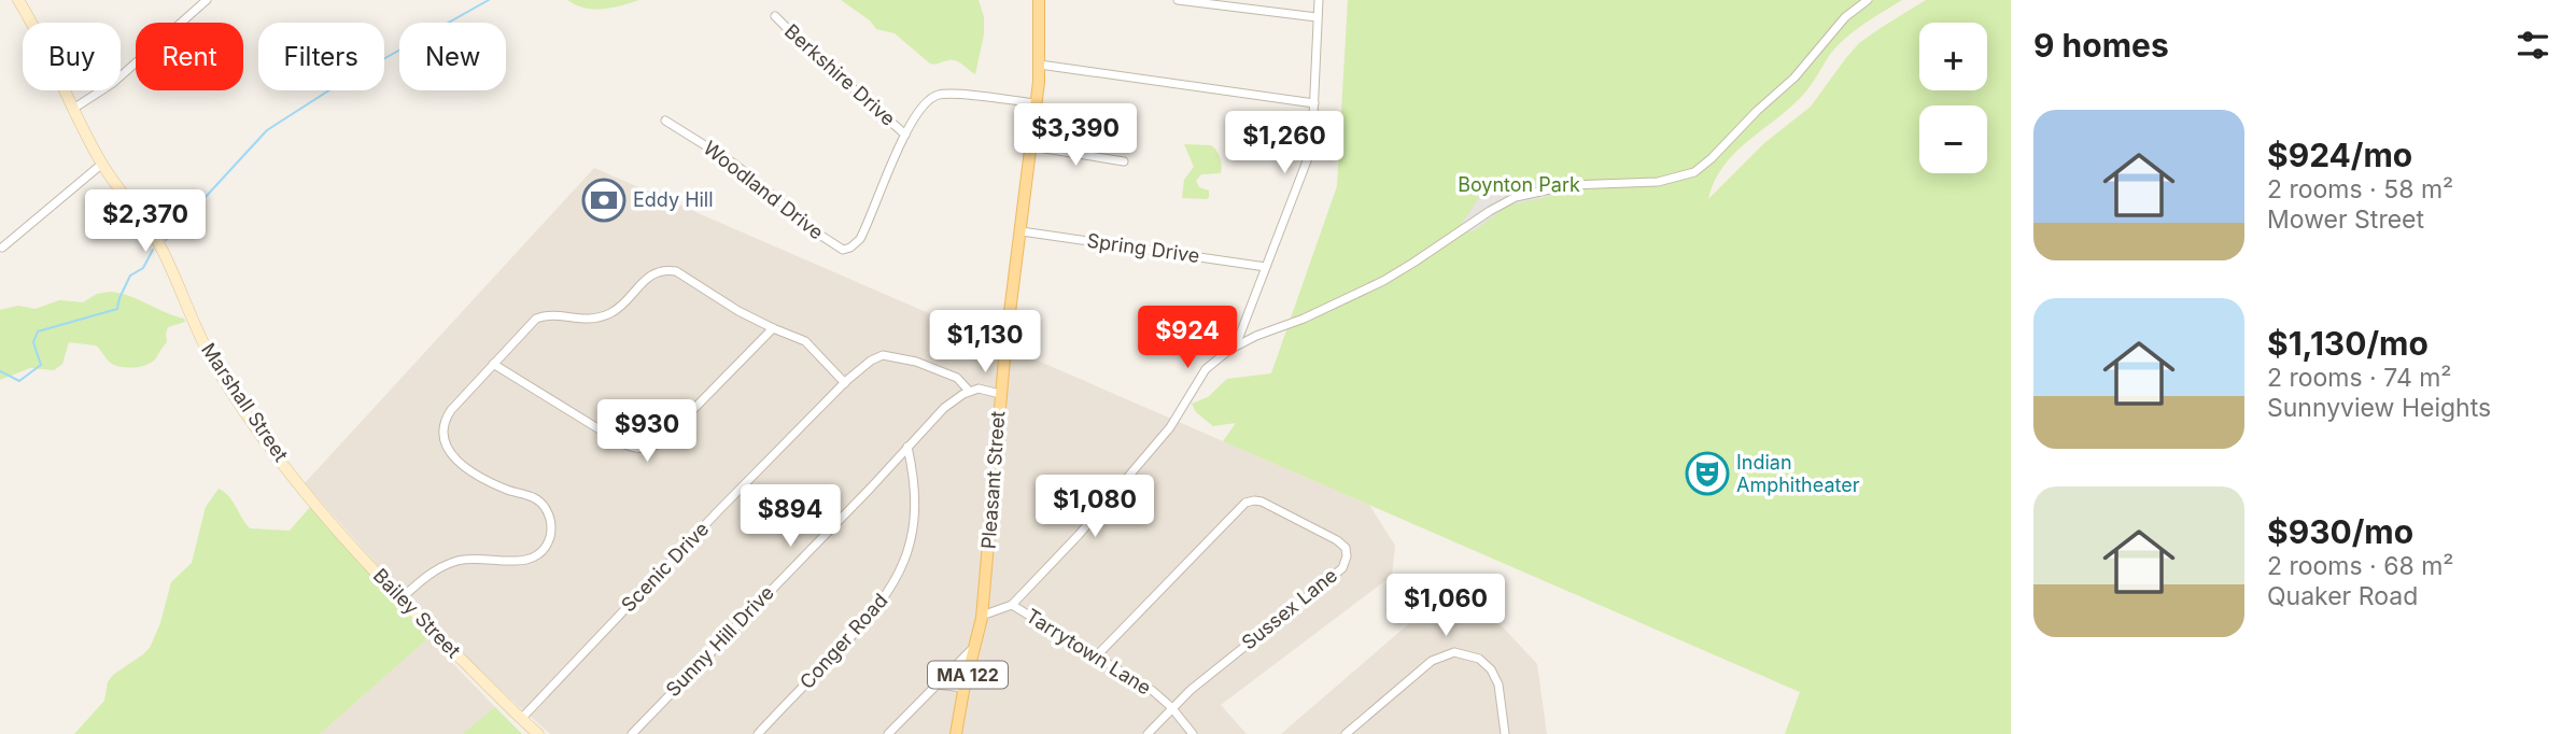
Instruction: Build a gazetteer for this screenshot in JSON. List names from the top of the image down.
{
  "streets": {
    "main road": ["Pleasant Street", "MA 122"],
    "street": [
      "Berkshire Drive",
      "Woodland Drive",
      "Spring Drive",
      "Marshall Street",
      "Scenic Drive",
      "Sussex Lane",
      "Bailey Street",
      "Sunny Hill Drive",
      "Conger Road",
      "Tarrytown Lane"
    ]
  },
  "crossings": [
    ["Berkshire Drive", "Woodland Drive"],
    ["Spring Drive", "Pleasant Street"],
    ["Marshall Street", "Bailey Street"],
    ["Scenic Drive", "Bailey Street"],
    ["Scenic Drive", "Sunny Hill Drive"],
    ["Sussex Lane", "Tarrytown Lane"],
    ["Sunny Hill Drive", "Conger Road"]
  ],
  "parks": ["Boynton Park"],
  "places": {
    "bank": ["Eddy Hill"],
    "theatre": ["Indian Amphitheater"]
  },
  "page": {
    "heading": "9 homes",
    "map_buttons": ["+", "−"],
    "chip": [
      "Buy",
      "Rent",
      "Filters",
      "New"
    ],
    "list": [
      {
        "name": "$924/mo",
        "note": "2 rooms · 58 m² · Mower Street"
      },
      {
        "name": "$1,130/mo",
        "note": "2 rooms · 74 m² · Sunnyview Heights"
      },
      {
        "name": "$930/mo",
        "note": "2 rooms · 68 m² · Quaker Road"
      }
    ],
    "price": [
      "$3,390",
      "$1,260",
      "$2,370",
      "$924",
      "$1,130",
      "$930",
      "$1,080",
      "$894",
      "$1,060"
    ]
  }
}
